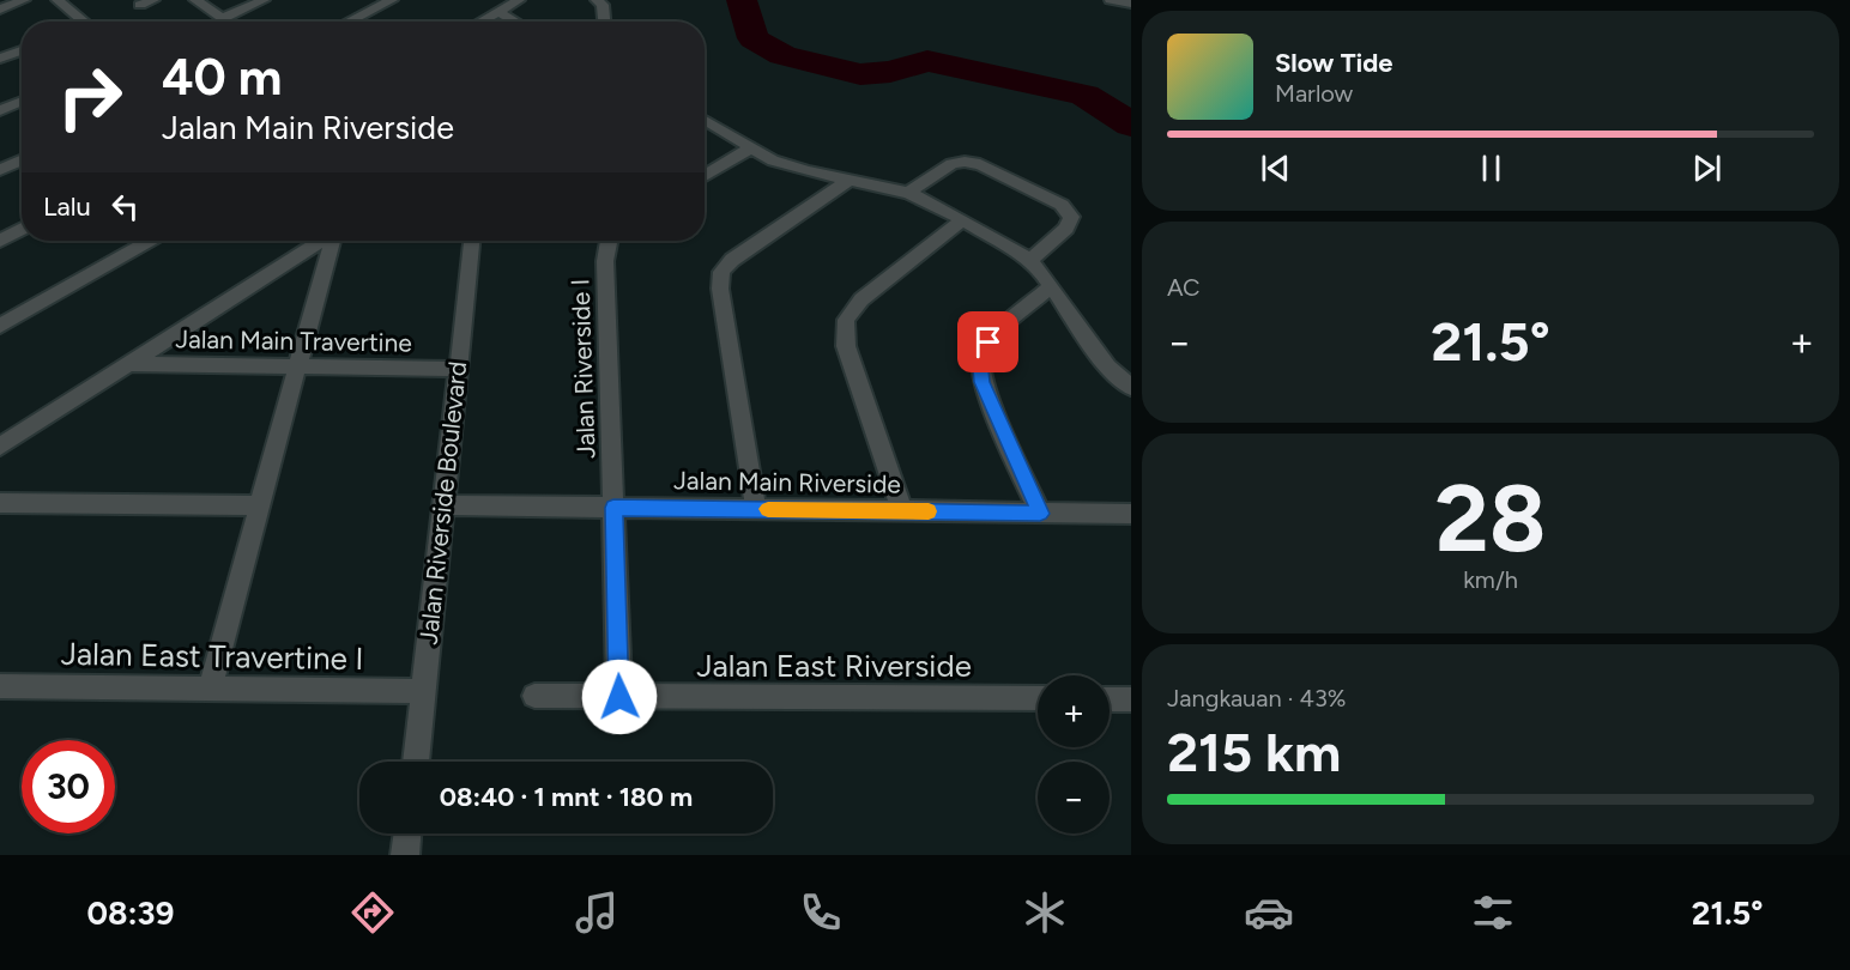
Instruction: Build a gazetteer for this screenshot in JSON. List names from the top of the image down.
{
  "streets": {
    "street": [
      "Jalan Main Travertine",
      "Jalan Riverside I",
      "Jalan Main Riverside",
      "Jalan Riverside Boulevard",
      "Jalan East Travertine I",
      "Jalan East Riverside"
    ]
  },
  "crossings": [
    ["Jalan Main Travertine", "Jalan Riverside Boulevard"],
    ["Jalan Riverside I", "Jalan Main Riverside"],
    ["Jalan Main Riverside", "Jalan Riverside Boulevard"],
    ["Jalan Riverside Boulevard", "Jalan East Travertine I"]
  ],
  "page": {
    "turn": ["40 m", "Jalan Main Riverside"],
    "song": ["Slow Tide", "Marlow"],
    "then": "Lalu",
    "tile": [
      "AC",
      ["28", "km/h"],
      ["Jangkauan · 43%", "215 km"]
    ],
    "heat": ["−", "21.5°", "+"],
    "map_buttons": ["+", "−"],
    "limit": "30",
    "trip": "08:40 · 1 mnt · 180 m",
    "tabs": ["08:39", "21.5°"]
  }
}
